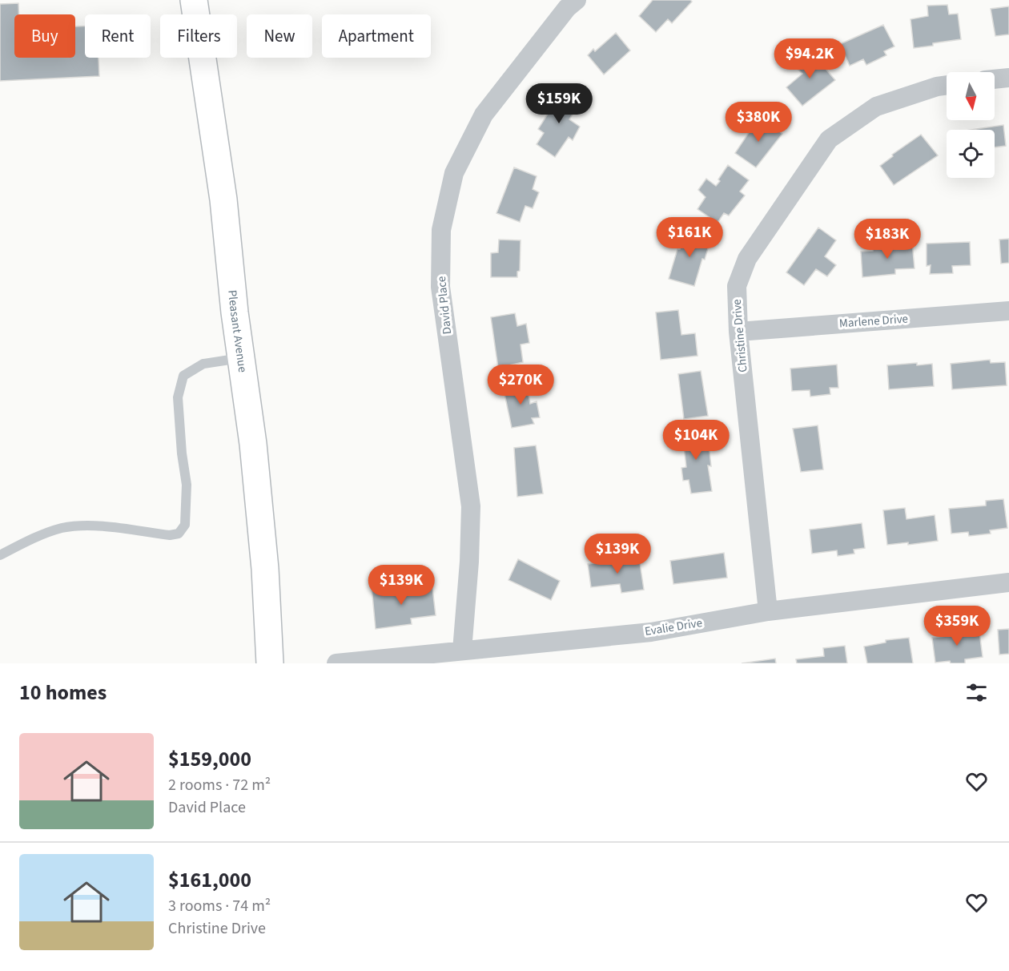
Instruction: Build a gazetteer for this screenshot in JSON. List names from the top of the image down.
{
  "streets": {
    "main road": ["Pleasant Avenue"],
    "street": [
      "David Place",
      "Marlene Drive",
      "Christine Drive",
      "Evalie Drive"
    ]
  },
  "crossings": [
    ["David Place", "Evalie Drive"],
    ["Marlene Drive", "Christine Drive"],
    ["Christine Drive", "Evalie Drive"]
  ],
  "north": "bottom",
  "page": {
    "chip": [
      "Buy",
      "Rent",
      "Filters",
      "New",
      "Apartment"
    ],
    "price": [
      "$94.2K",
      "$159K",
      "$380K",
      "$161K",
      "$183K",
      "$270K",
      "$104K",
      "$139K",
      "$139K",
      "$359K"
    ],
    "heading": "10 homes",
    "list": [
      {
        "name": "$159,000",
        "note": "2 rooms · 72 m² · David Place"
      },
      {
        "name": "$161,000",
        "note": "3 rooms · 74 m² · Christine Drive"
      }
    ]
  }
}
